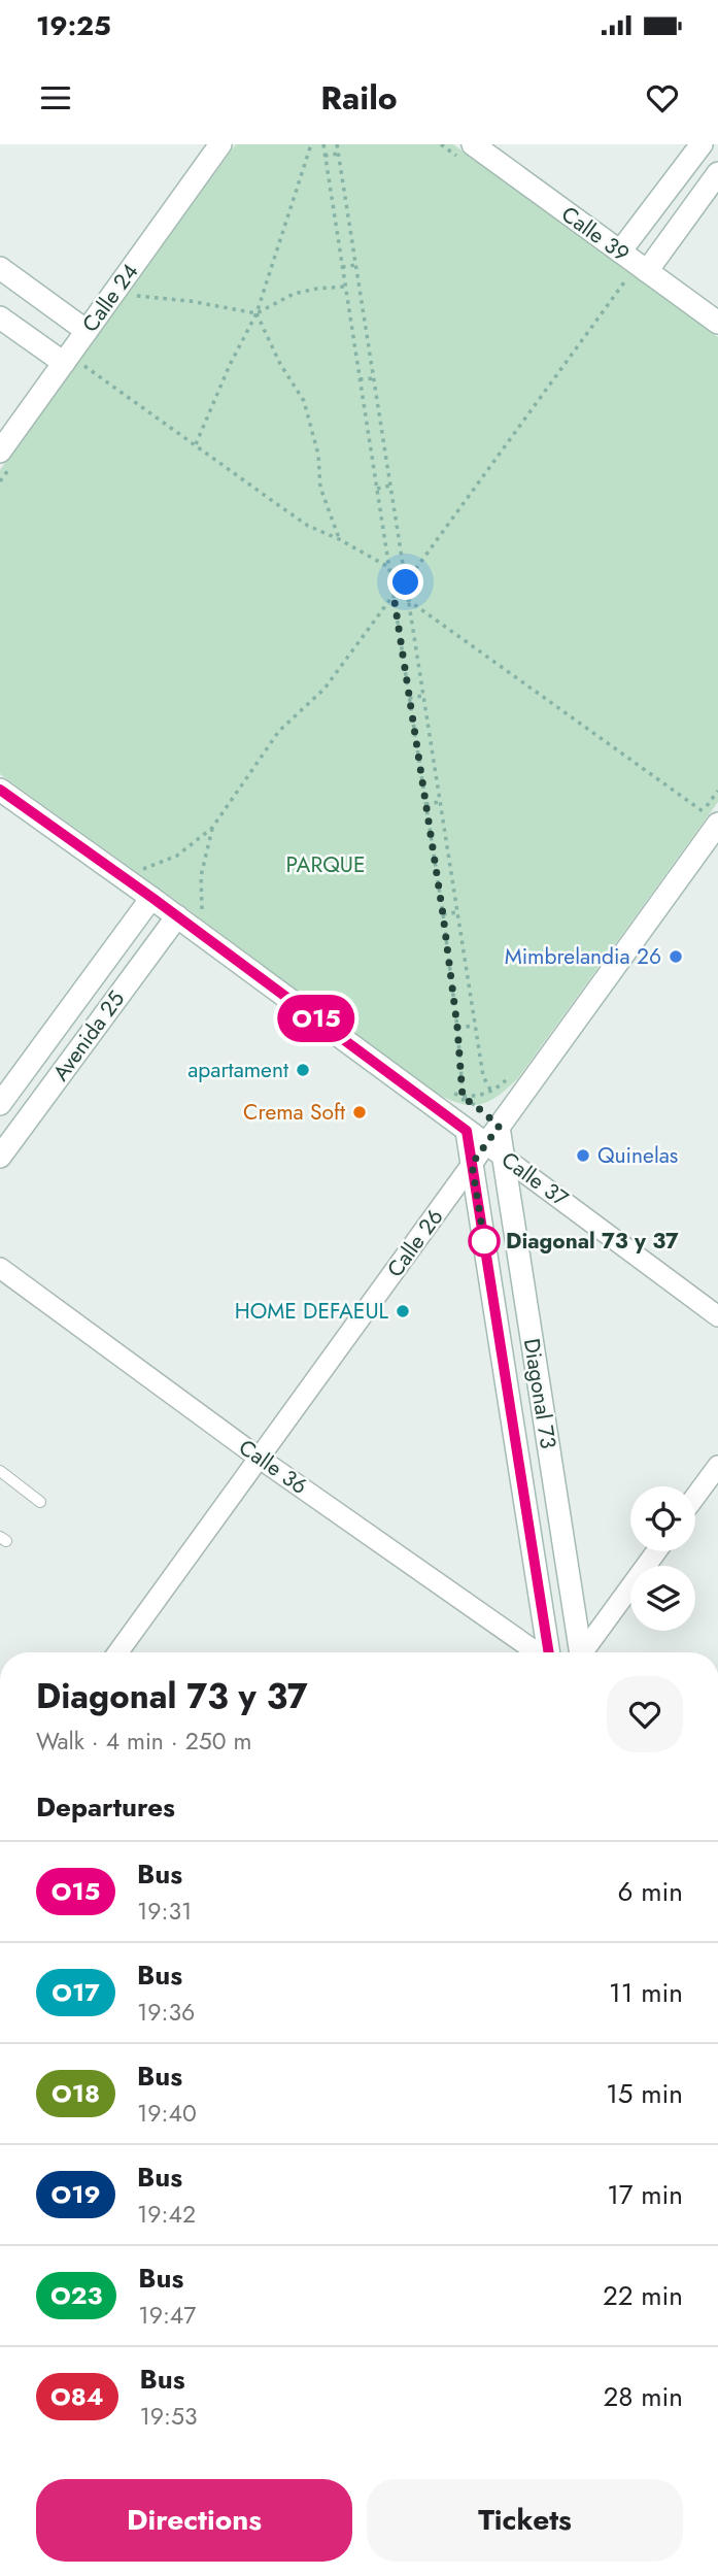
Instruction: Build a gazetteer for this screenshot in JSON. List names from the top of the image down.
{
  "streets": {
    "main road": [
      "Calle 39",
      "Calle 24",
      "Avenida 25",
      "Calle 37",
      "Calle 26",
      "Diagonal 73"
    ],
    "street": ["Calle 36"]
  },
  "crossings": [
    ["Avenida 25", "Calle 37"],
    ["Calle 37", "Calle 26"],
    ["Calle 37", "Diagonal 73"],
    ["Calle 26", "Diagonal 73"],
    ["Calle 26", "Calle 36"]
  ],
  "parks": ["PARQUE"],
  "places": [
    "Mimbrelandia 26",
    "apartament",
    "Crema Soft",
    "Quinelas",
    "Diagonal 73 y 37",
    "HOME DEFAEUL"
  ],
  "lines": ["bus line O15"],
  "page": {
    "status": "19:25",
    "header": "Railo",
    "on_map": "O15",
    "heading": [
      ["Diagonal 73 y 37", "Walk · 4 min · 250 m"],
      "Departures"
    ],
    "list": [
      {
        "mark": "O15",
        "name": "Bus",
        "note": "19:31",
        "value": "6 min"
      },
      {
        "mark": "O17",
        "name": "Bus",
        "note": "19:36",
        "value": "11 min"
      },
      {
        "mark": "O18",
        "name": "Bus",
        "note": "19:40",
        "value": "15 min"
      },
      {
        "mark": "O19",
        "name": "Bus",
        "note": "19:42",
        "value": "17 min"
      },
      {
        "mark": "O23",
        "name": "Bus",
        "note": "19:47",
        "value": "22 min"
      },
      {
        "mark": "O84",
        "name": "Bus",
        "note": "19:53",
        "value": "28 min"
      }
    ],
    "buttons": ["Directions", "Tickets"]
  }
}
